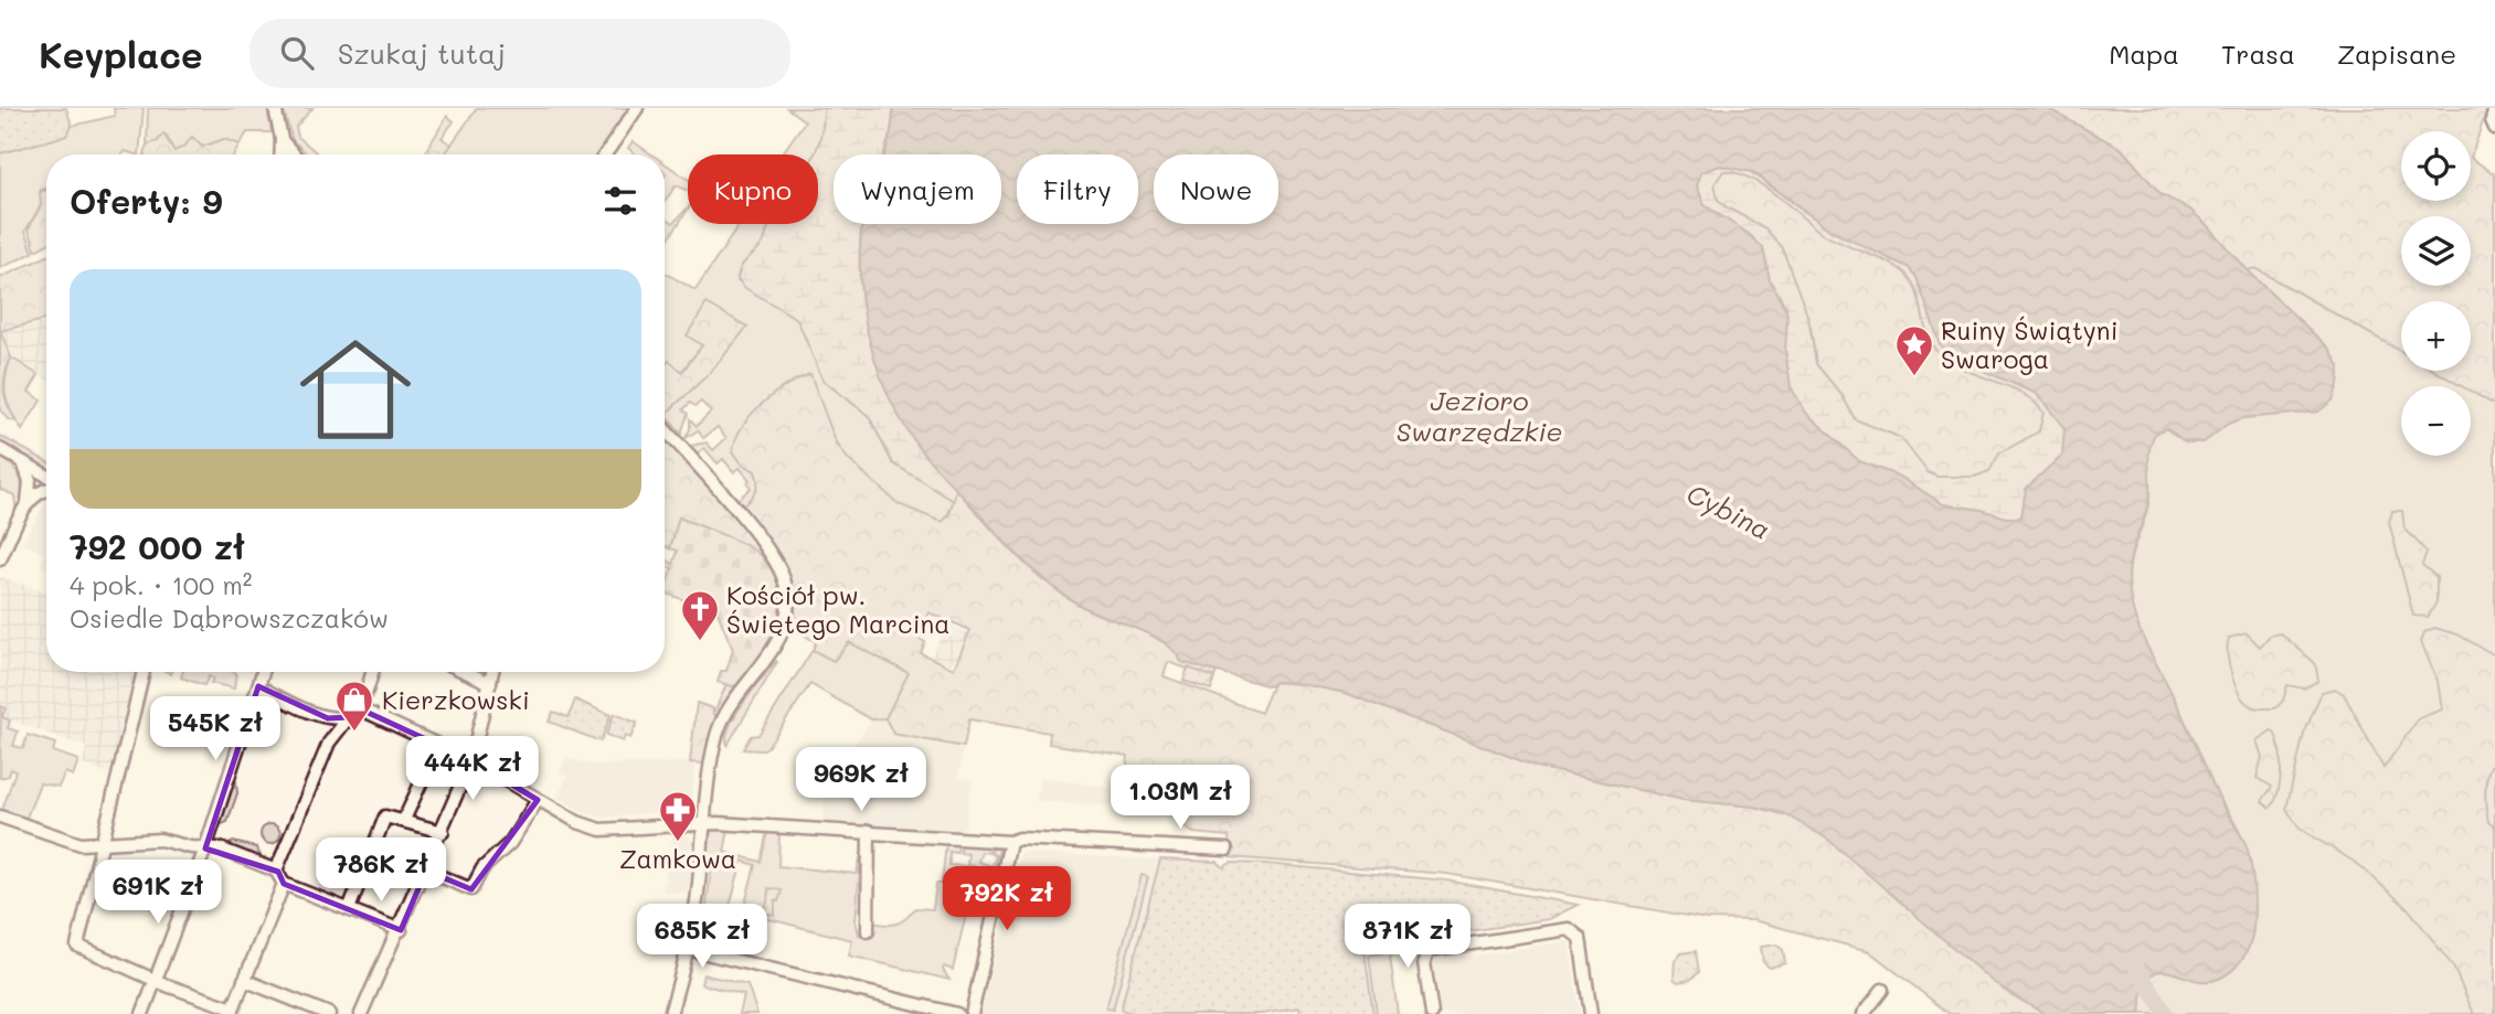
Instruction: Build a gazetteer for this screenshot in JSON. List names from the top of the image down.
{
  "water": ["Jezioro Swarzędzkie", "Cybina"],
  "places": {
    "place": ["Ruiny Świątyni Swaroga"],
    "church": ["Kościół pw. Świętego Marcina"],
    "shop": ["Kierzkowski"],
    "pharmacy": ["Zamkowa"]
  },
  "page": {
    "header": "Keyplace",
    "search": "Szukaj tutaj",
    "nav": ["Mapa", "Trasa", "Zapisane"],
    "map_buttons": ["+", "−"],
    "chip": [
      "Kupno",
      "Wynajem",
      "Filtry",
      "Nowe"
    ],
    "heading": "Oferty: 9",
    "list": [
      {
        "name": "792 000 zł",
        "note": "4 pok. · 100 m² · Osiedle Dąbrowszczaków"
      }
    ],
    "price": [
      "545K zł",
      "444K zł",
      "969K zł",
      "1.03M zł",
      "786K zł",
      "691K zł",
      "792K zł",
      "685K zł",
      "871K zł"
    ]
  }
}
